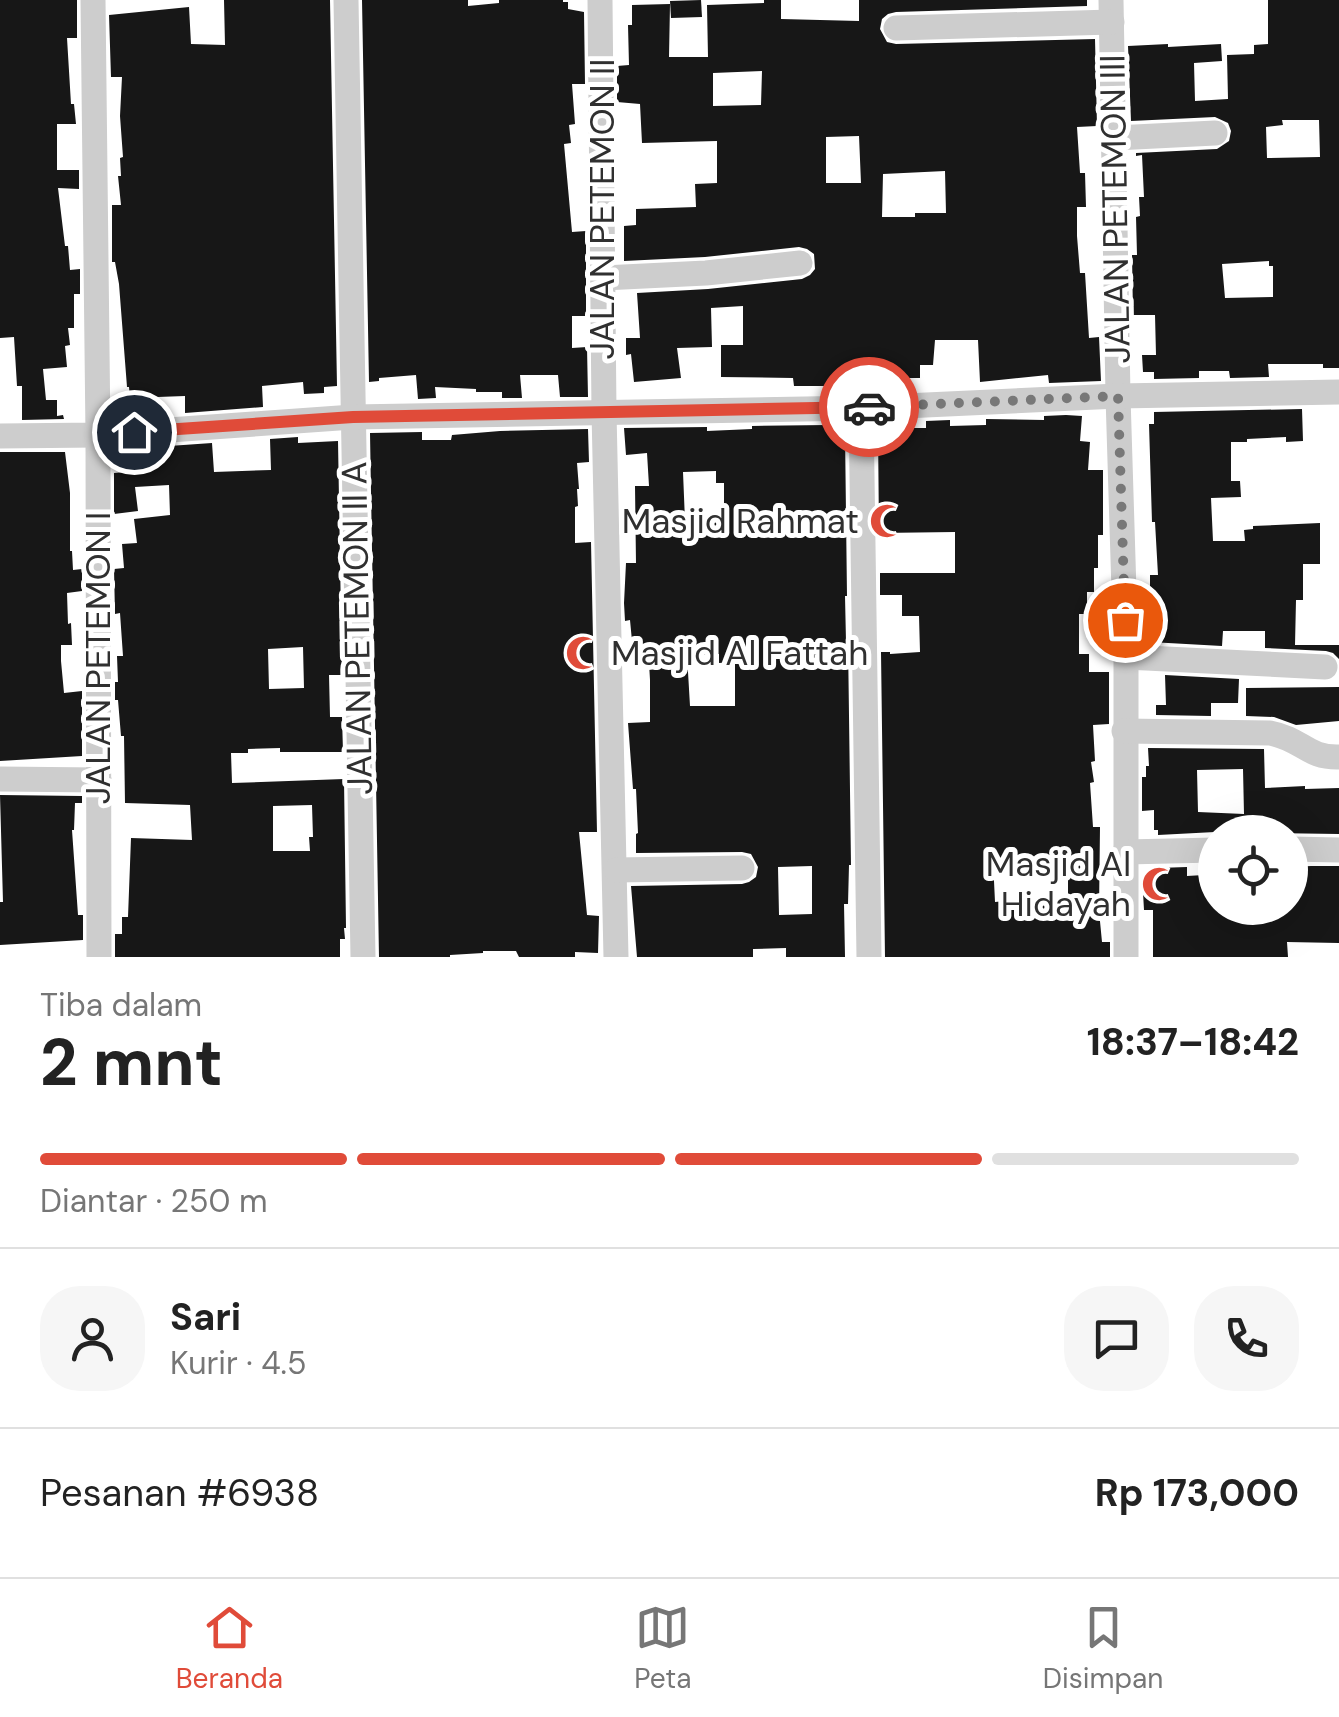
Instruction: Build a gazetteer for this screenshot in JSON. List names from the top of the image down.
{
  "streets": {
    "street": [
      "JALAN PETEMON II",
      "JALAN PETEMON III",
      "JALAN PETEMON II A",
      "JALAN PETEMON I"
    ]
  },
  "places": {
    "mosque": ["Masjid Rahmat", "Masjid Al Fattah", "Masjid Al Hidayah"]
  },
  "page": {
    "heading": ["2 mnt", "Tiba dalam", "18:37–18:42"],
    "panel": [
      "Sari",
      "Kurir · 4.5",
      "Pesanan #6938",
      "Rp 173,000"
    ],
    "bar": "Diantar · 250 m",
    "tabs": ["Beranda", "Peta", "Disimpan"]
  }
}
